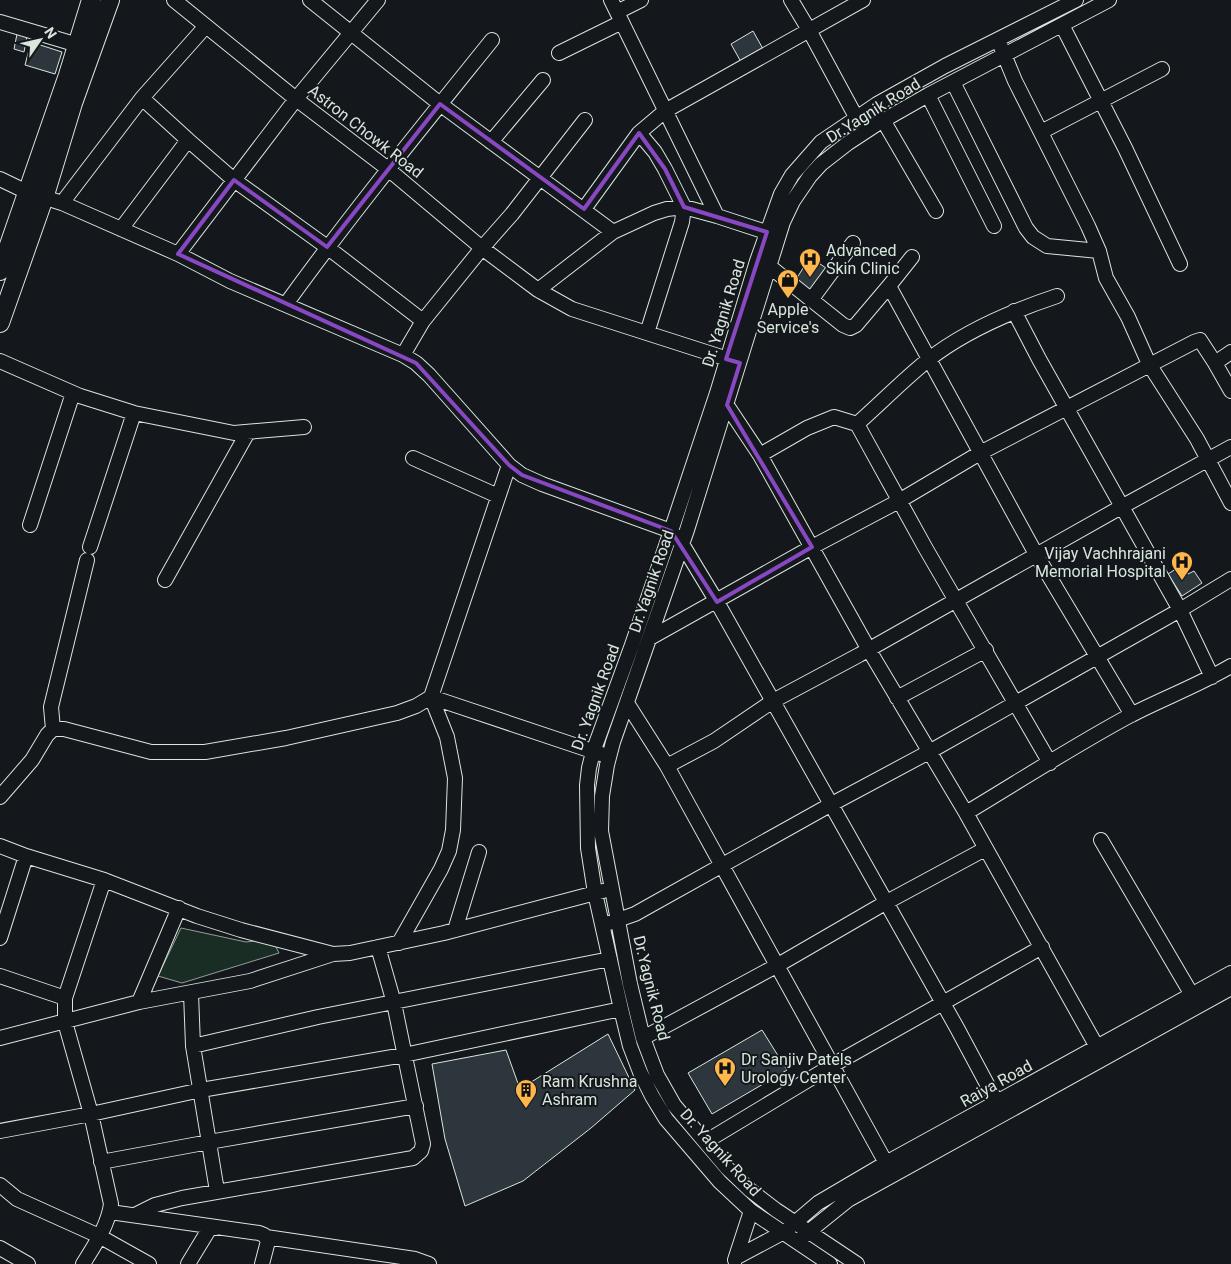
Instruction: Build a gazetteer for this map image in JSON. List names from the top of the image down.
{
  "streets": {
    "street": [
      "Dr.Yagnik Road",
      "Astron Chowk Road",
      "Dr. Yagnik Road",
      "Raiya Road"
    ]
  },
  "crossings": [
    ["Dr.Yagnik Road", "Astron Chowk Road"],
    ["Dr.Yagnik Road", "Dr. Yagnik Road"],
    ["Dr.Yagnik Road", "Raiya Road"],
    ["Astron Chowk Road", "Dr. Yagnik Road"],
    ["Dr. Yagnik Road", "Raiya Road"]
  ],
  "places": {
    "hospital": ["Advanced Skin Clinic", "Vijay Vachhrajani Memorial Hospital", "Dr Sanjiv Patels Urology Center"],
    "shop": ["Apple Service's"],
    "building": ["Ram Krushna Ashram"]
  },
  "north": "top right"
}
